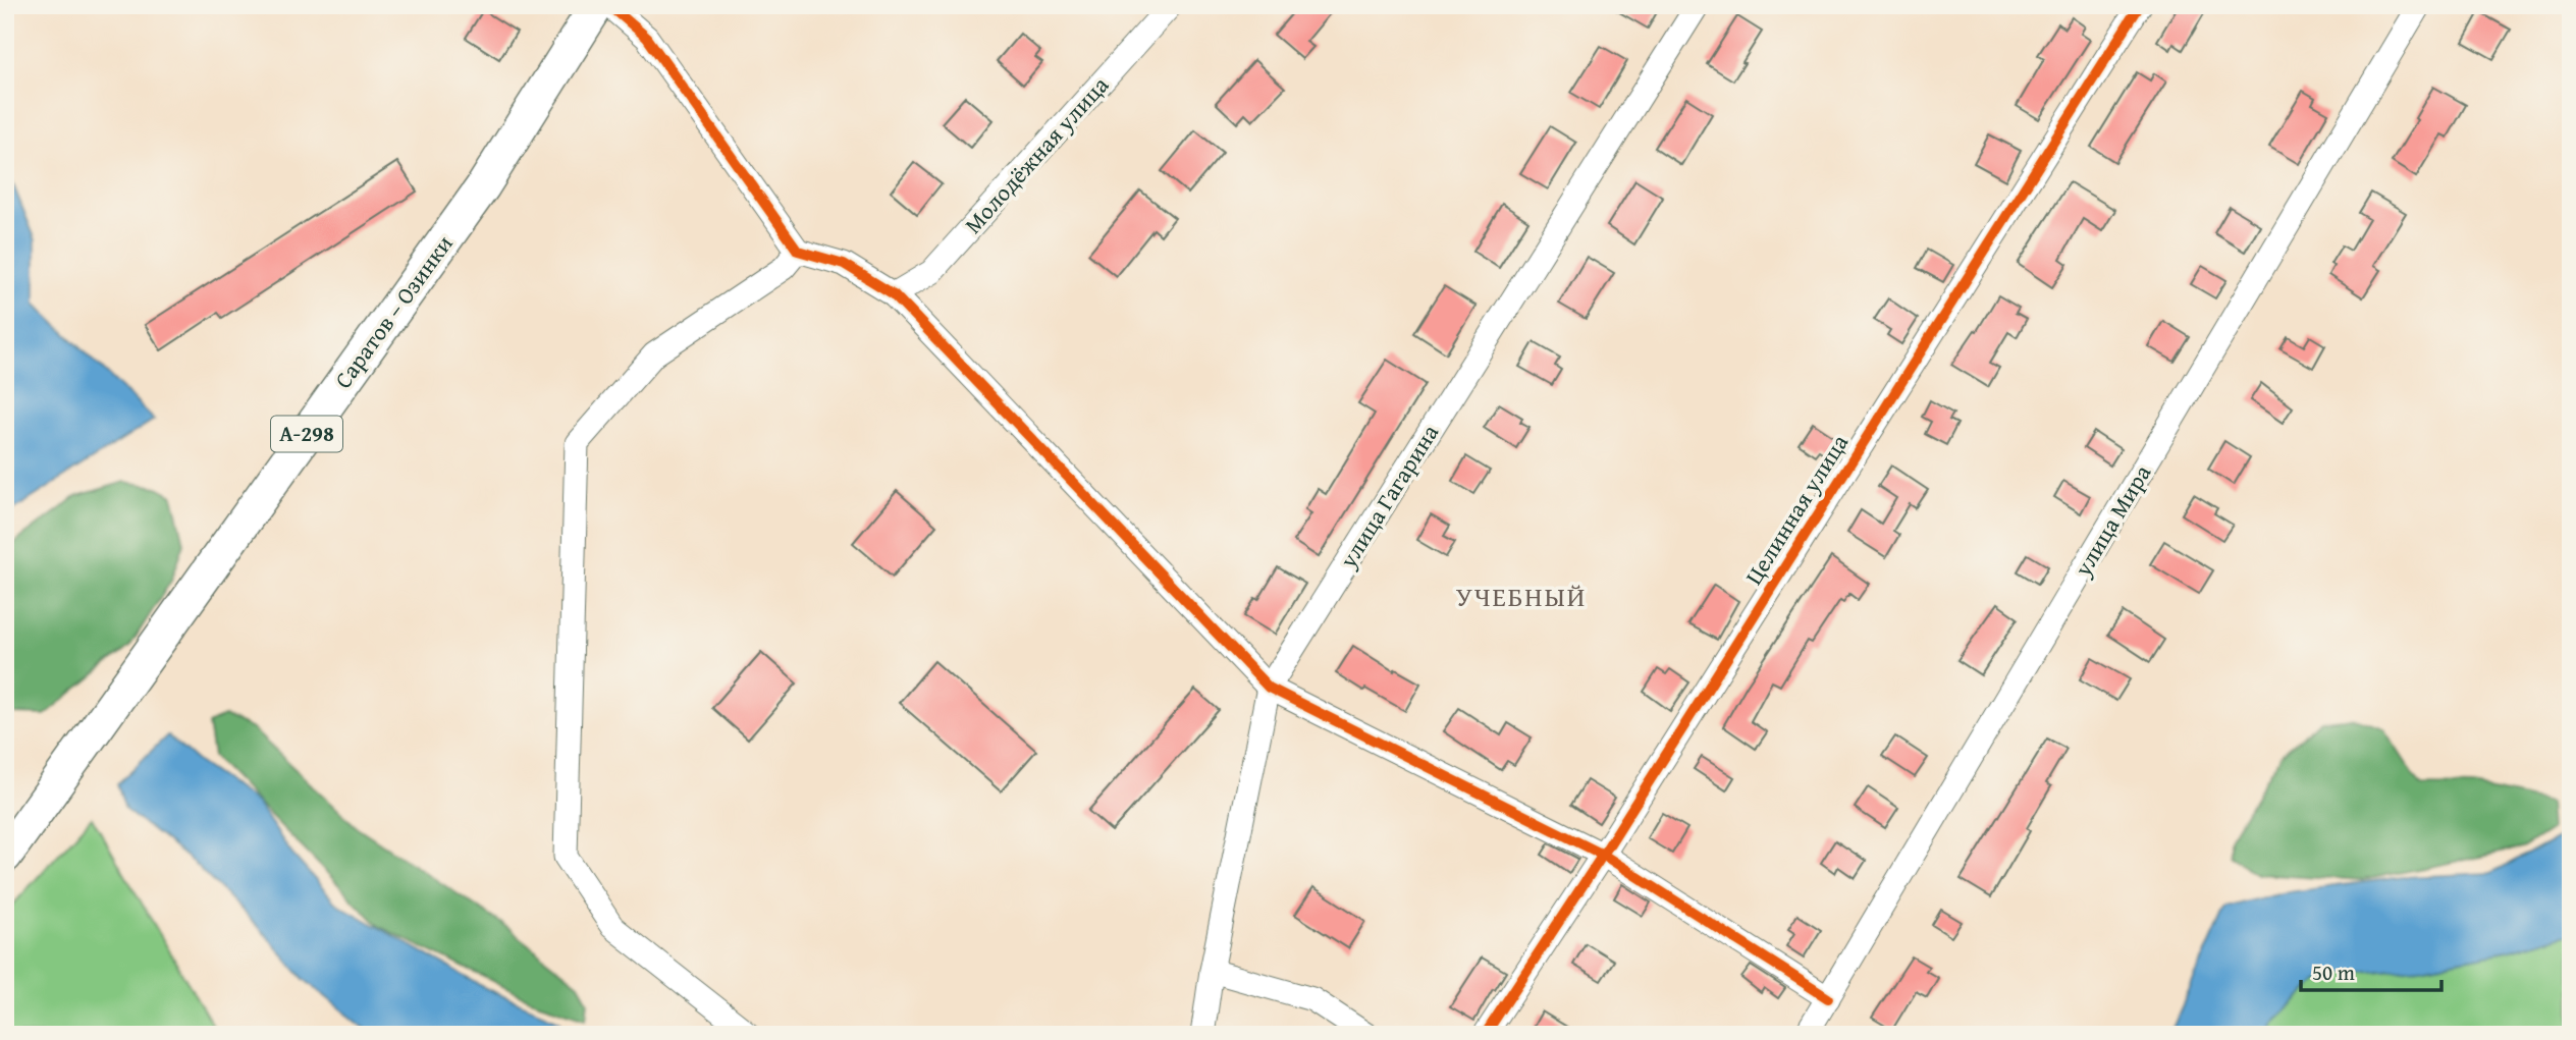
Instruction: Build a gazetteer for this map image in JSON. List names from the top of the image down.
{
  "streets": {
    "highway": ["Саратов – Озинки", "А-298"],
    "street": [
      "Молодёжная улица",
      "улица Гагарина",
      "Целинная улица",
      "улица Мира"
    ]
  },
  "districts": ["УЧЕБНЫЙ"],
  "scale_bar": "50 m"
}
